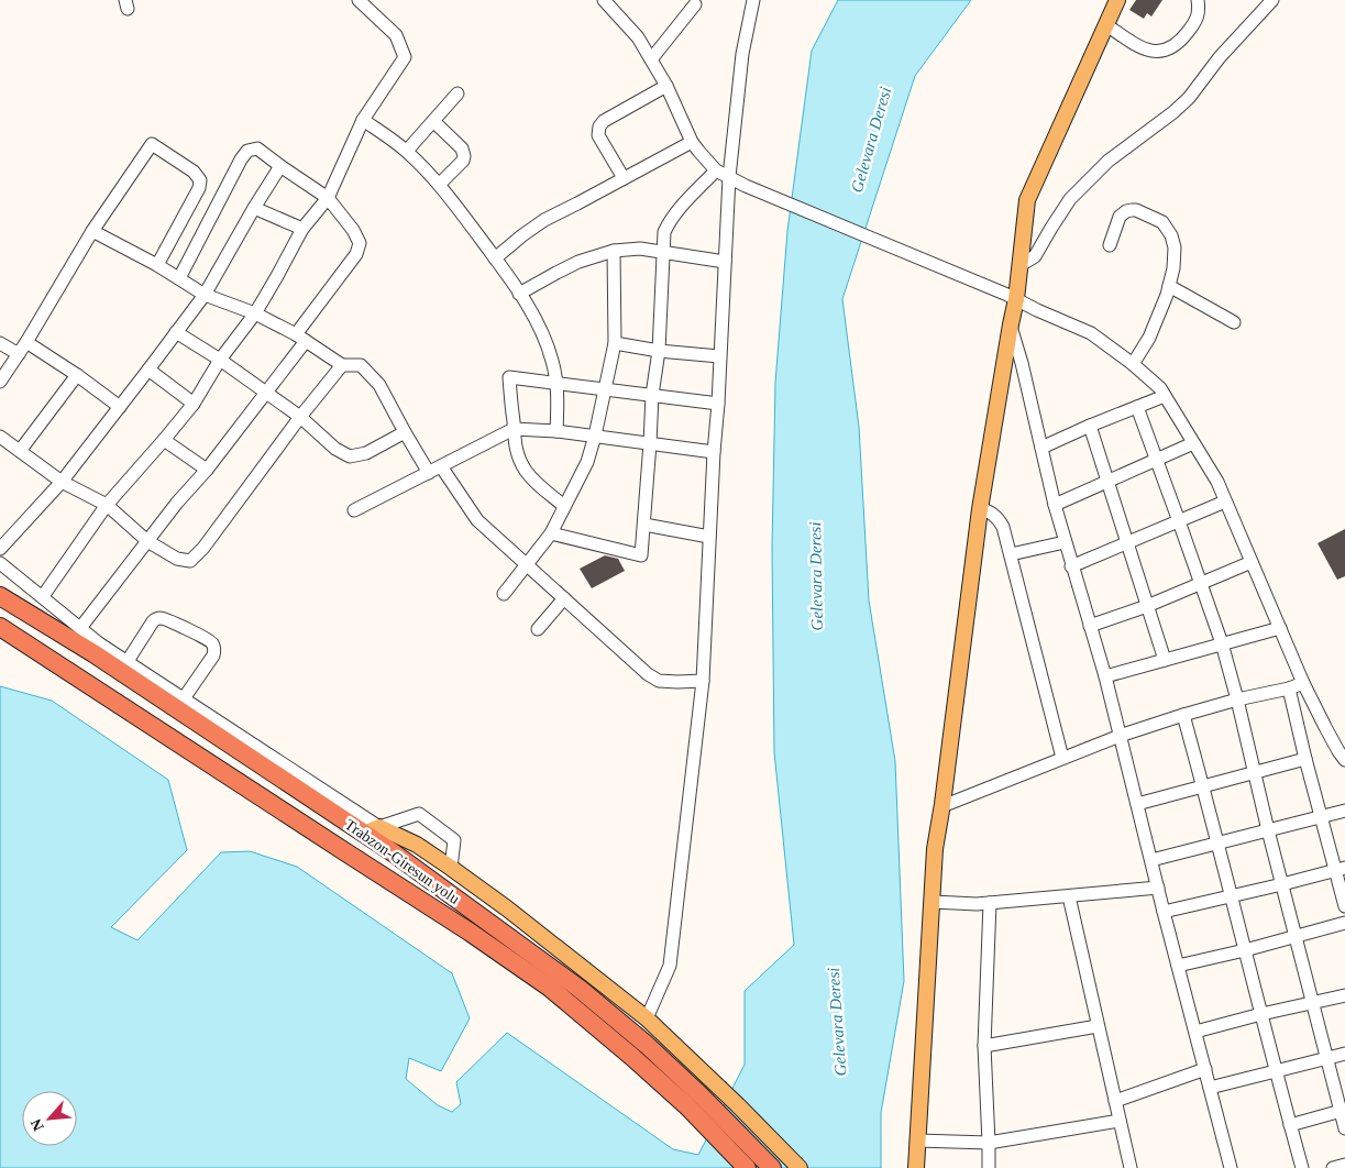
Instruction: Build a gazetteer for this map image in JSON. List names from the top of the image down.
{
  "streets": {
    "highway": ["Trabzon-Giresun yolu"]
  },
  "water": ["Gelevara Deresi"],
  "north": "bottom left"
}
